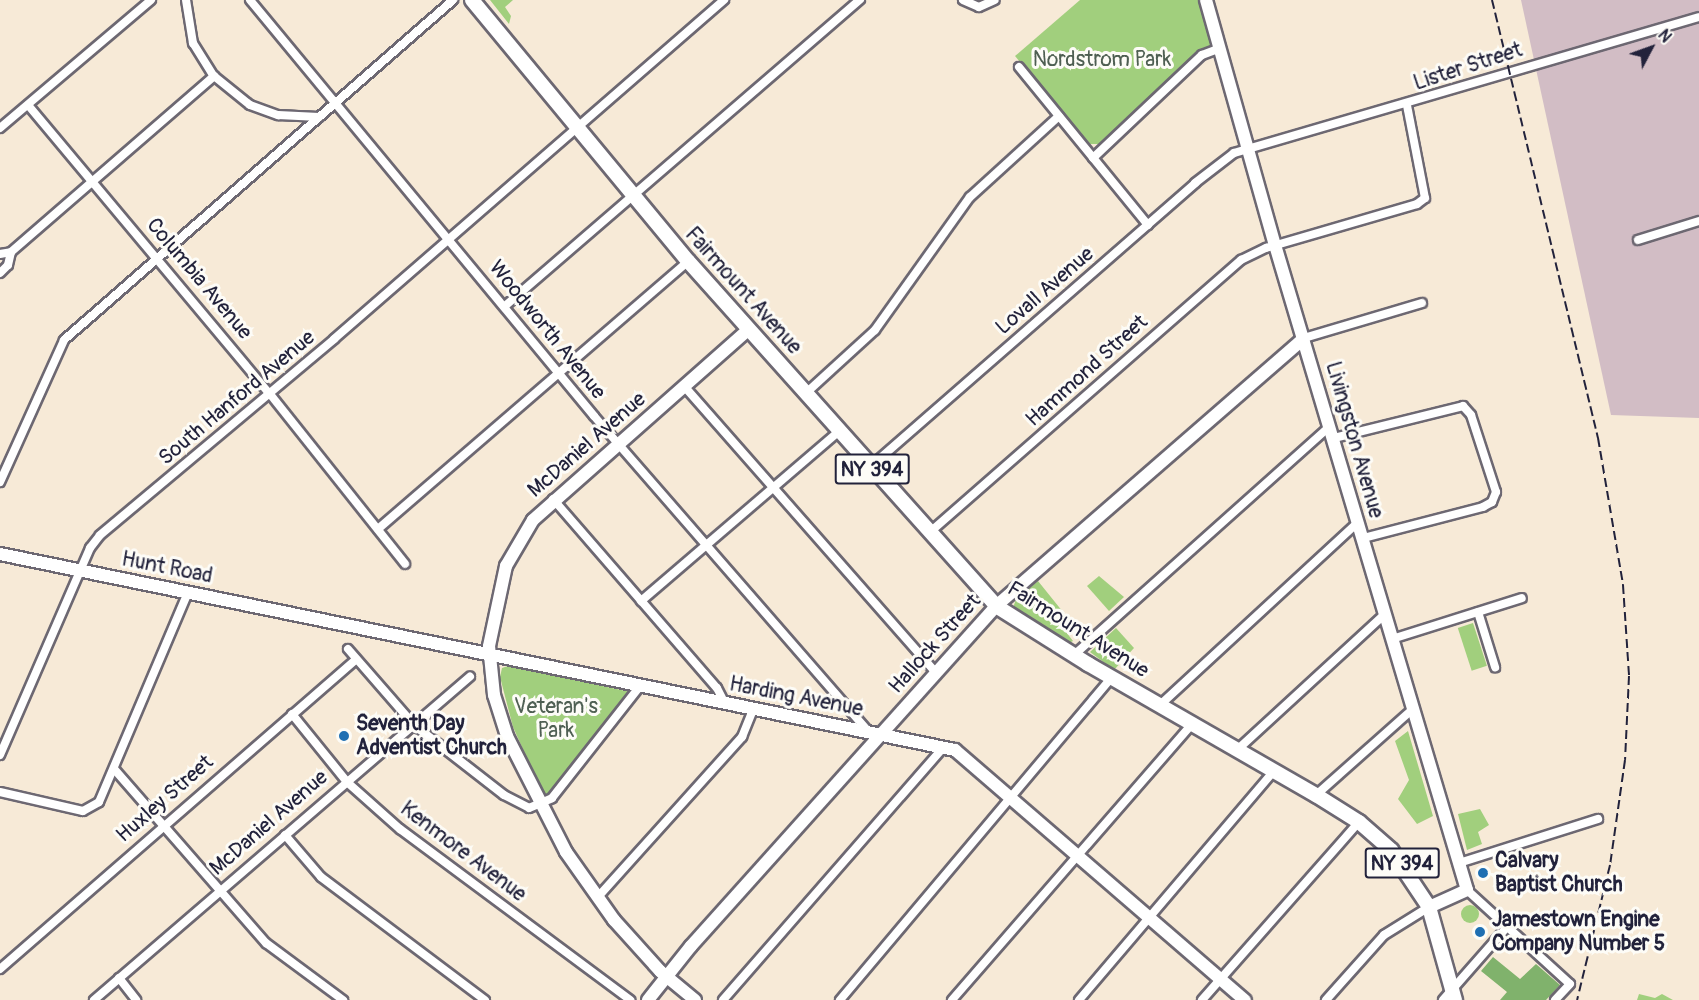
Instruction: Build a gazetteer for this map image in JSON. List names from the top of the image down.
{
  "streets": {
    "main road": ["Fairmount Avenue", "NY 394"],
    "street": [
      "Lister Street",
      "Columbia Avenue",
      "Lovall Avenue",
      "Woodworth Avenue",
      "Hammond Street",
      "South Hanford Avenue",
      "Livingston Avenue",
      "McDaniel Avenue",
      "Hunt Road",
      "Hallock Street",
      "Harding Avenue",
      "Huxley Street",
      "Kenmore Avenue"
    ]
  },
  "crossings": [
    ["Lister Street", "Lovall Avenue"],
    ["Lister Street", "Hammond Street"],
    ["Lister Street", "Livingston Avenue"],
    ["Columbia Avenue", "South Hanford Avenue"],
    ["Fairmount Avenue", "Lovall Avenue"],
    ["Fairmount Avenue", "Hammond Street"],
    ["Fairmount Avenue", "South Hanford Avenue"],
    ["Fairmount Avenue", "McDaniel Avenue"],
    ["Fairmount Avenue", "NY 394"],
    ["Fairmount Avenue", "Hallock Street"],
    ["Lovall Avenue", "Livingston Avenue"],
    ["Woodworth Avenue", "South Hanford Avenue"],
    ["Woodworth Avenue", "McDaniel Avenue"],
    ["Woodworth Avenue", "Hallock Street"],
    ["Woodworth Avenue", "Harding Avenue"],
    ["Hammond Street", "Livingston Avenue"],
    ["South Hanford Avenue", "Hunt Road"],
    ["Livingston Avenue", "Hallock Street"],
    ["McDaniel Avenue", "Hallock Street"],
    ["McDaniel Avenue", "Harding Avenue"],
    ["McDaniel Avenue", "Kenmore Avenue"],
    ["Hunt Road", "Harding Avenue"],
    ["Hallock Street", "Harding Avenue"],
    ["Huxley Street", "Kenmore Avenue"]
  ],
  "parks": ["Nordstrom Park", "Veteran's Park"],
  "places": ["Seventh Day Adventist Church", "Calvary Baptist Church", "Jamestown Engine Company Number 5"],
  "north": "top right"
}
